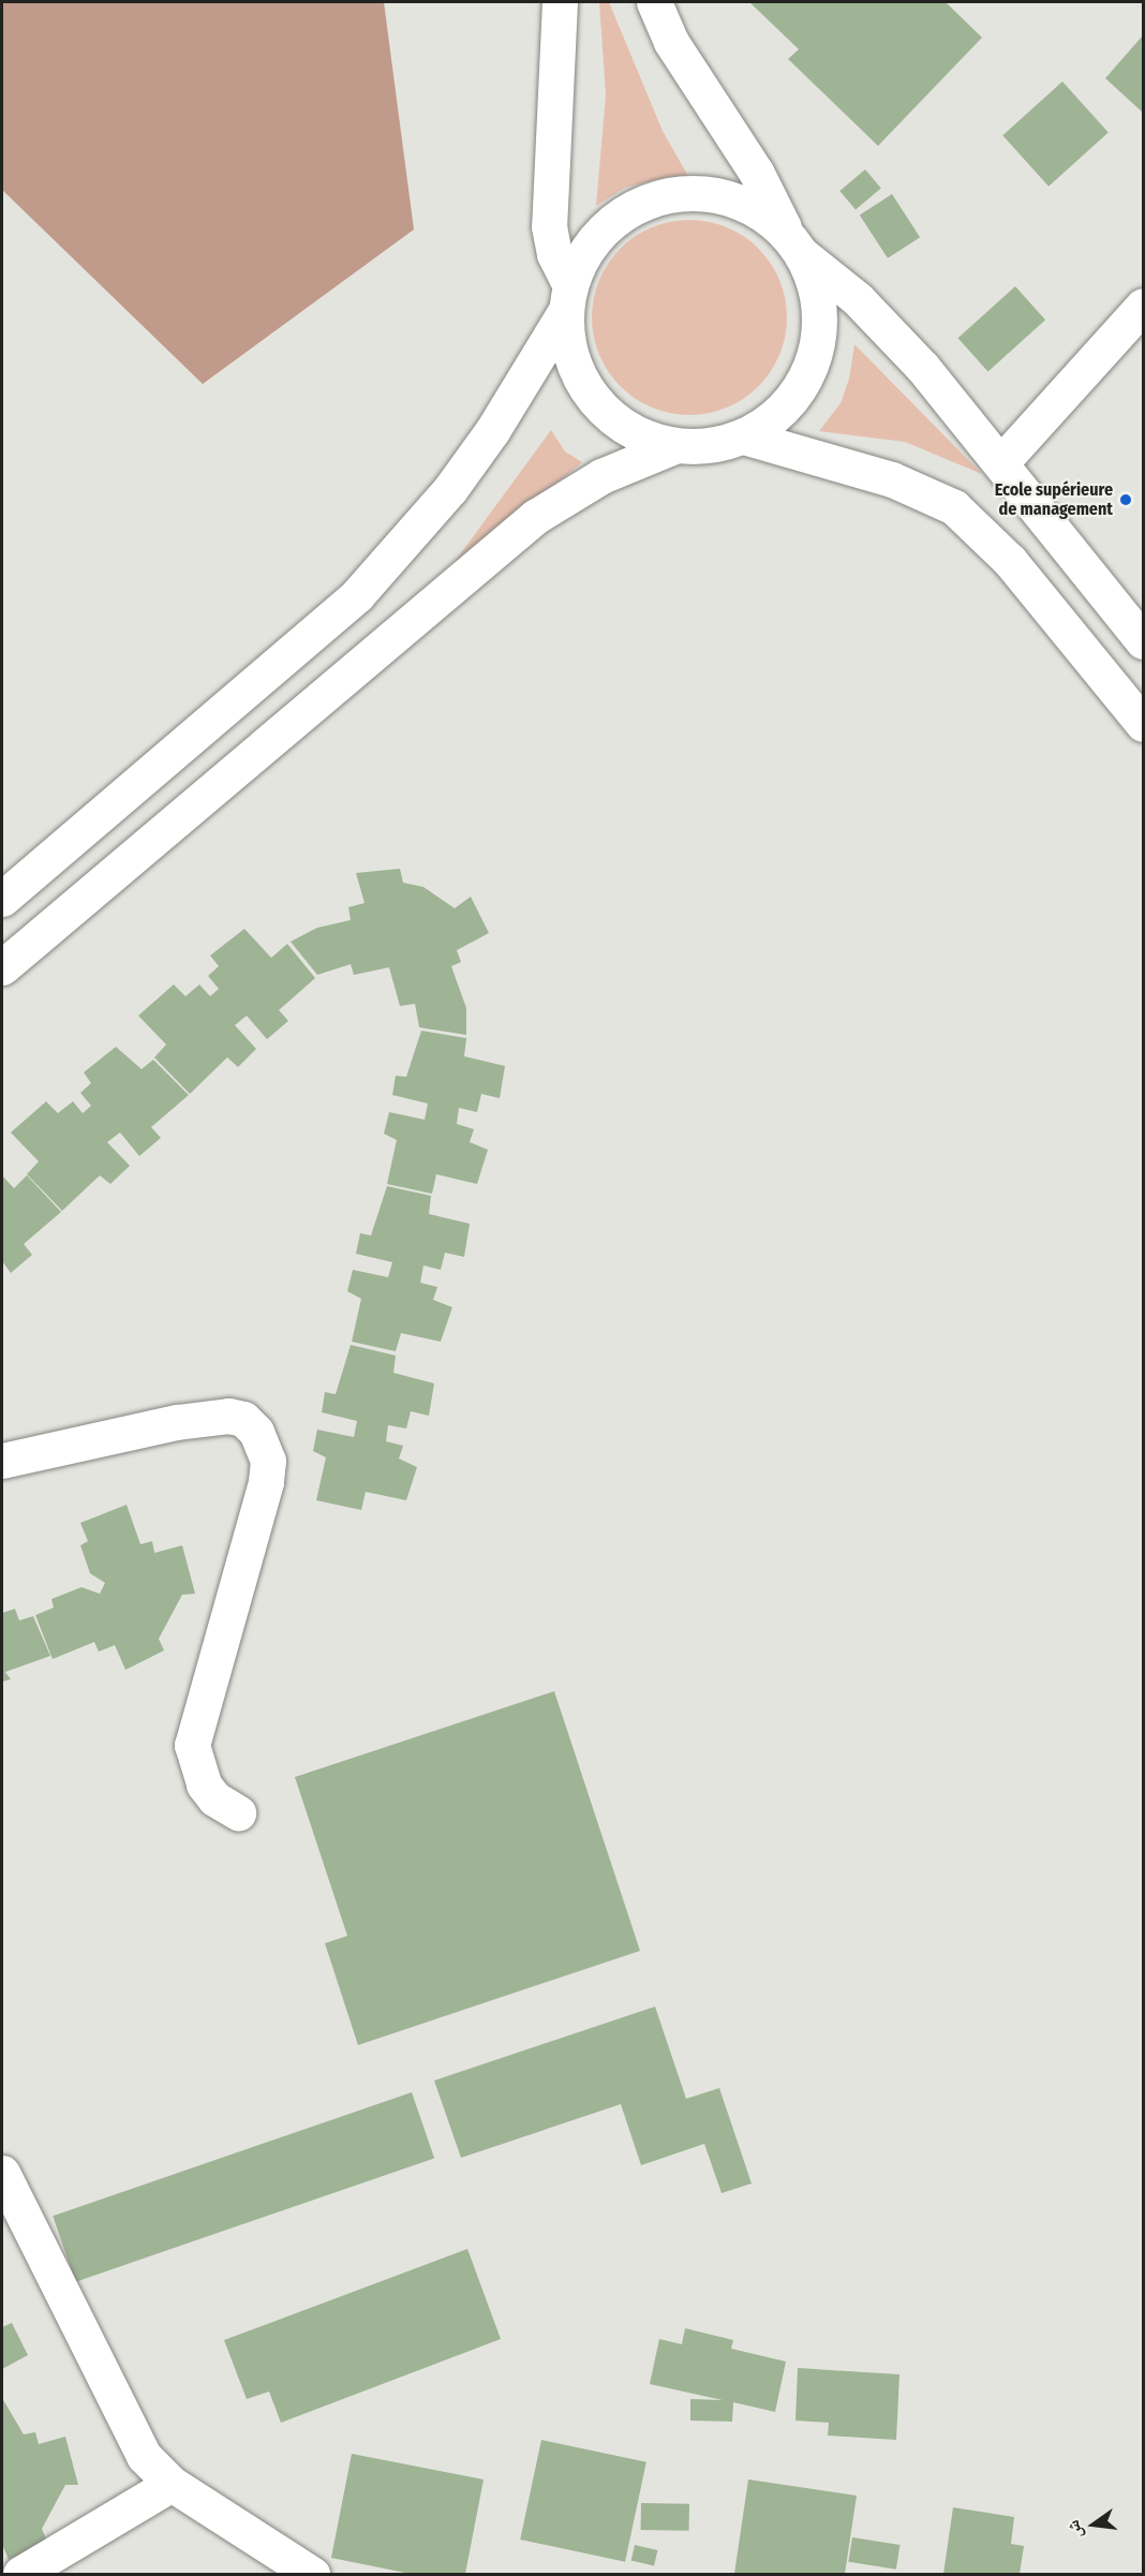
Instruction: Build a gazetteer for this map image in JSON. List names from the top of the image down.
{
  "places": ["Ecole supérieure de management"],
  "north": "left"
}
